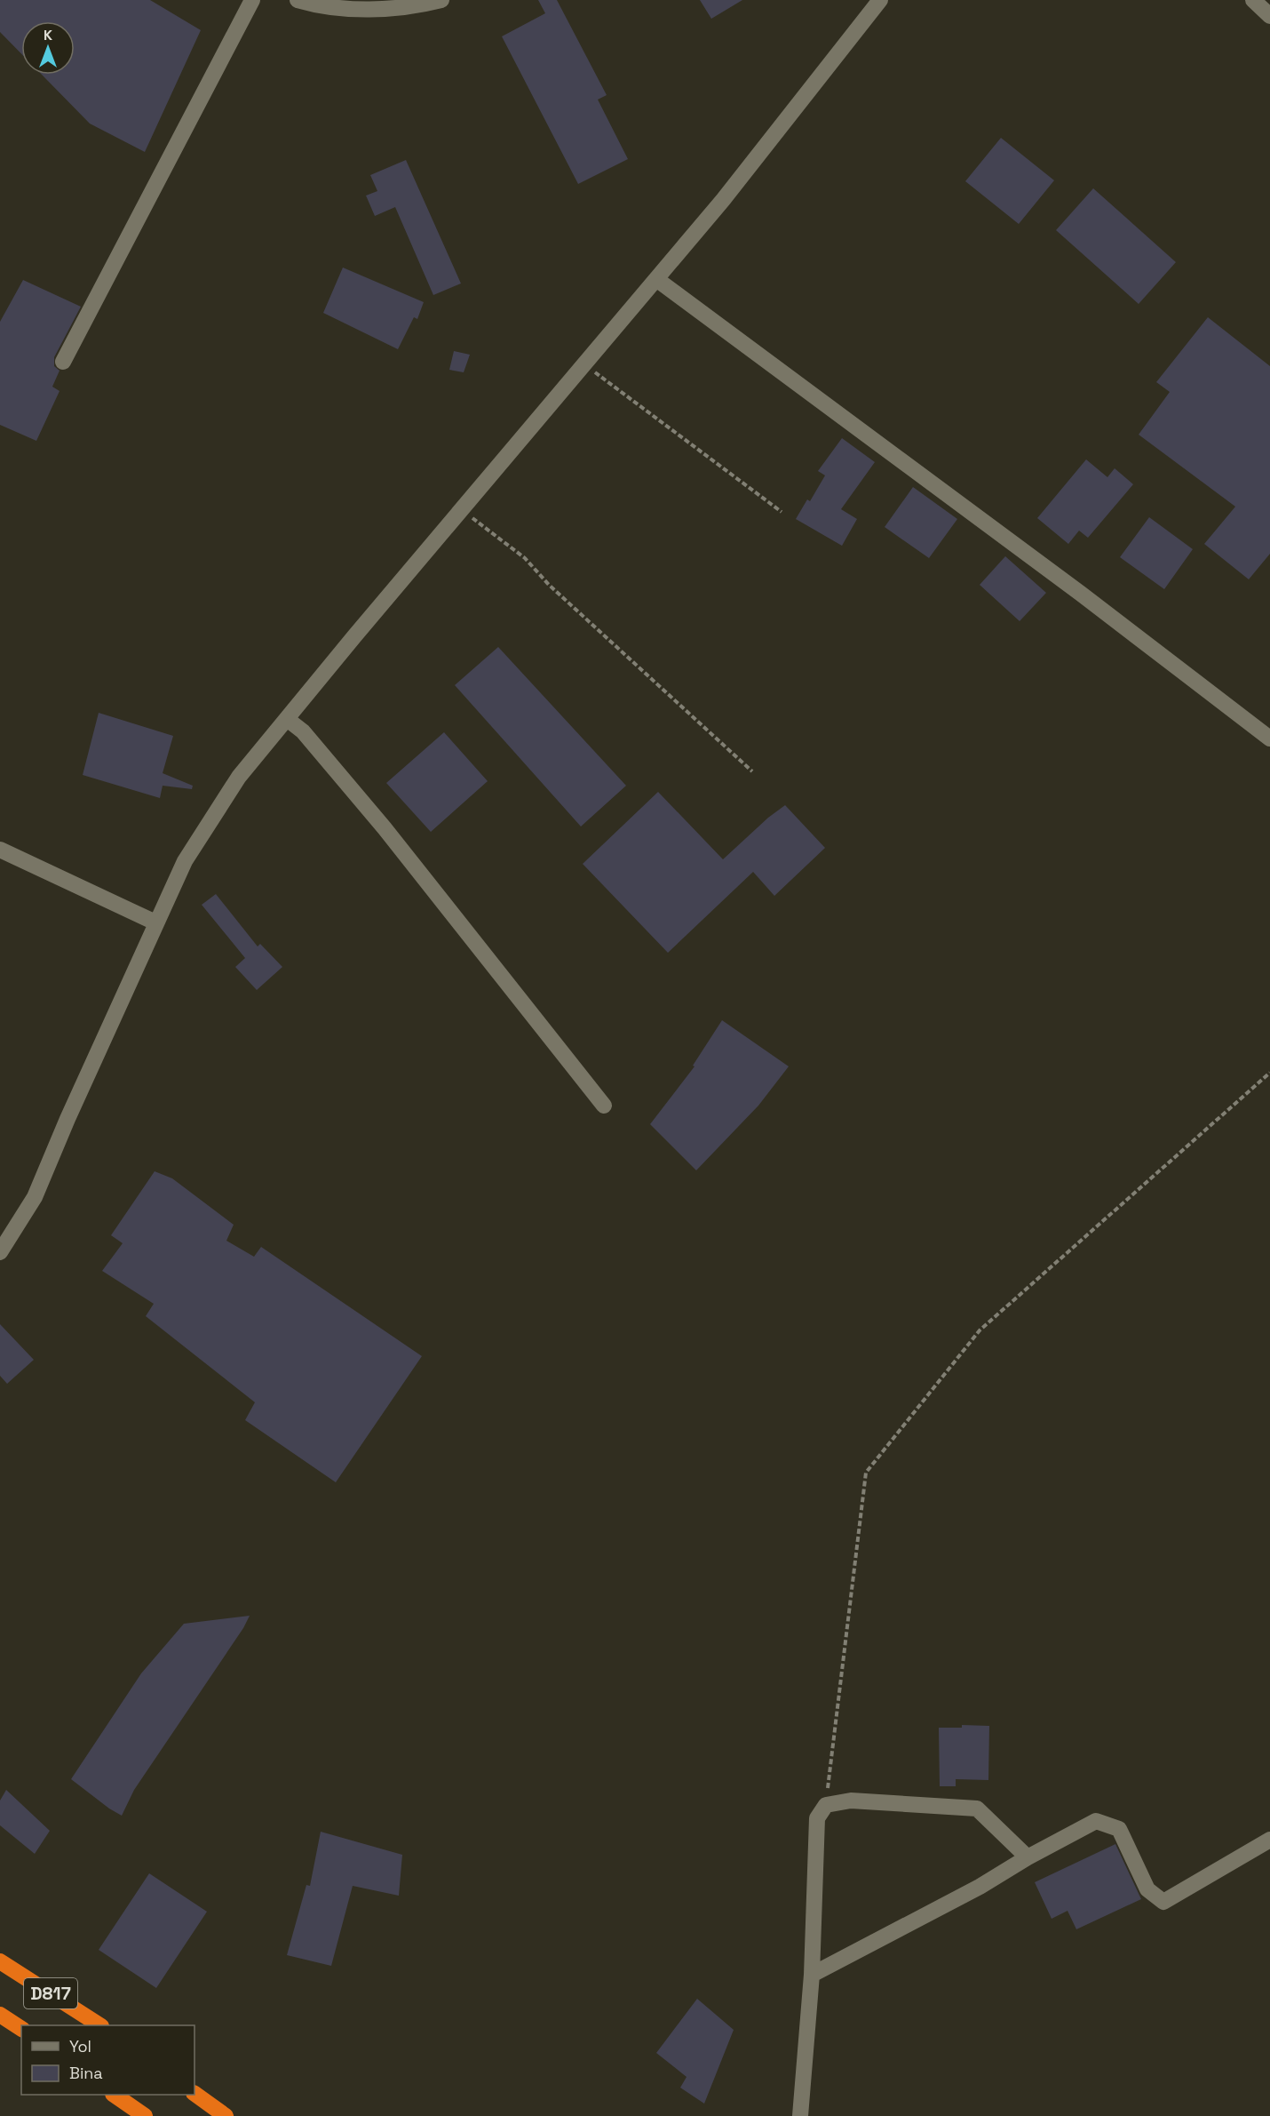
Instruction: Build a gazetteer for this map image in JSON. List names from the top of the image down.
{
  "streets": {
    "highway": ["D817"]
  },
  "legend": ["Yol", "Bina"],
  "north": "top"
}
